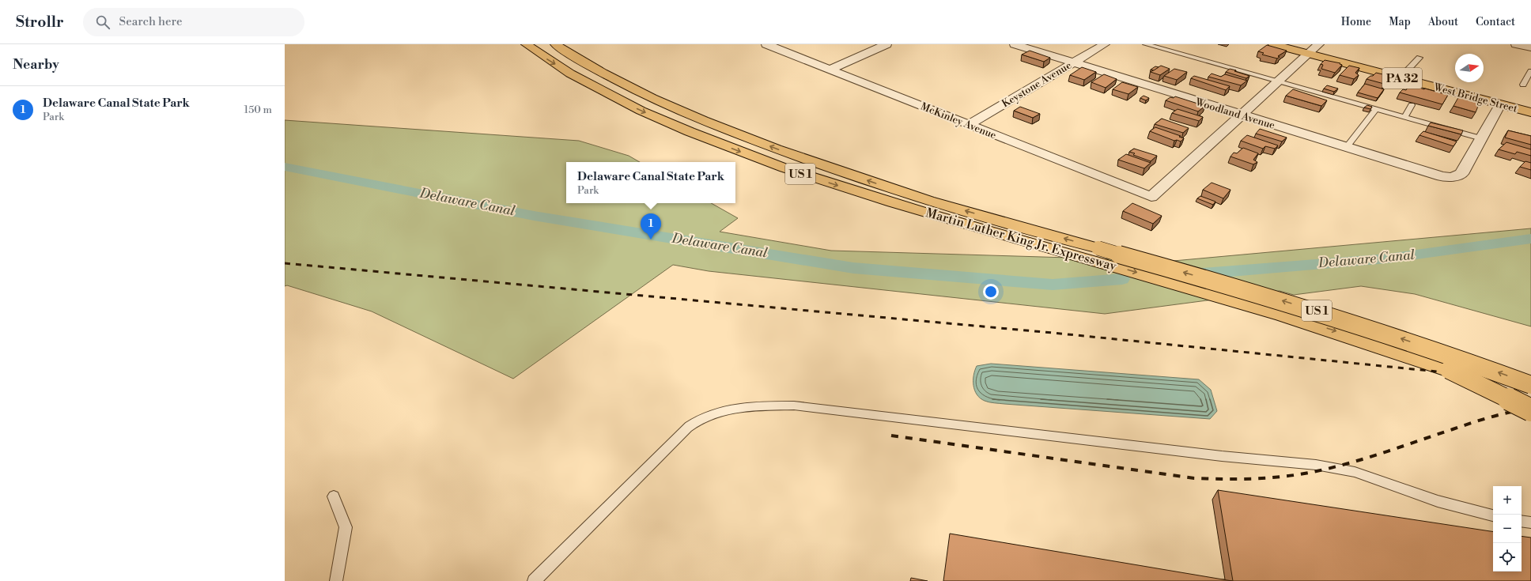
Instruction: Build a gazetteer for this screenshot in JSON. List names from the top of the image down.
{
  "streets": {
    "main road": [
      "PA 32",
      "West Bridge Street",
      "US 1",
      "Martin Luther King Jr. Expressway"
    ],
    "street": ["Keystone Avenue", "Woodland Avenue", "McKinley Avenue"]
  },
  "crossings": [
    ["Keystone Avenue", "Woodland Avenue"],
    ["Keystone Avenue", "McKinley Avenue"],
    ["Woodland Avenue", "McKinley Avenue"]
  ],
  "water": ["Delaware Canal"],
  "north": "right",
  "page": {
    "header": "Strollr",
    "search": "Search here",
    "nav": [
      "Home",
      "Map",
      "About",
      "Contact"
    ],
    "heading": "Nearby",
    "list": [
      {
        "mark": "1",
        "name": "Delaware Canal State Park",
        "note": "Park",
        "value": "150 m"
      }
    ],
    "popup": ["Delaware Canal State Park", "Park"],
    "pins": "1",
    "map_buttons": ["+", "−"]
  }
}
